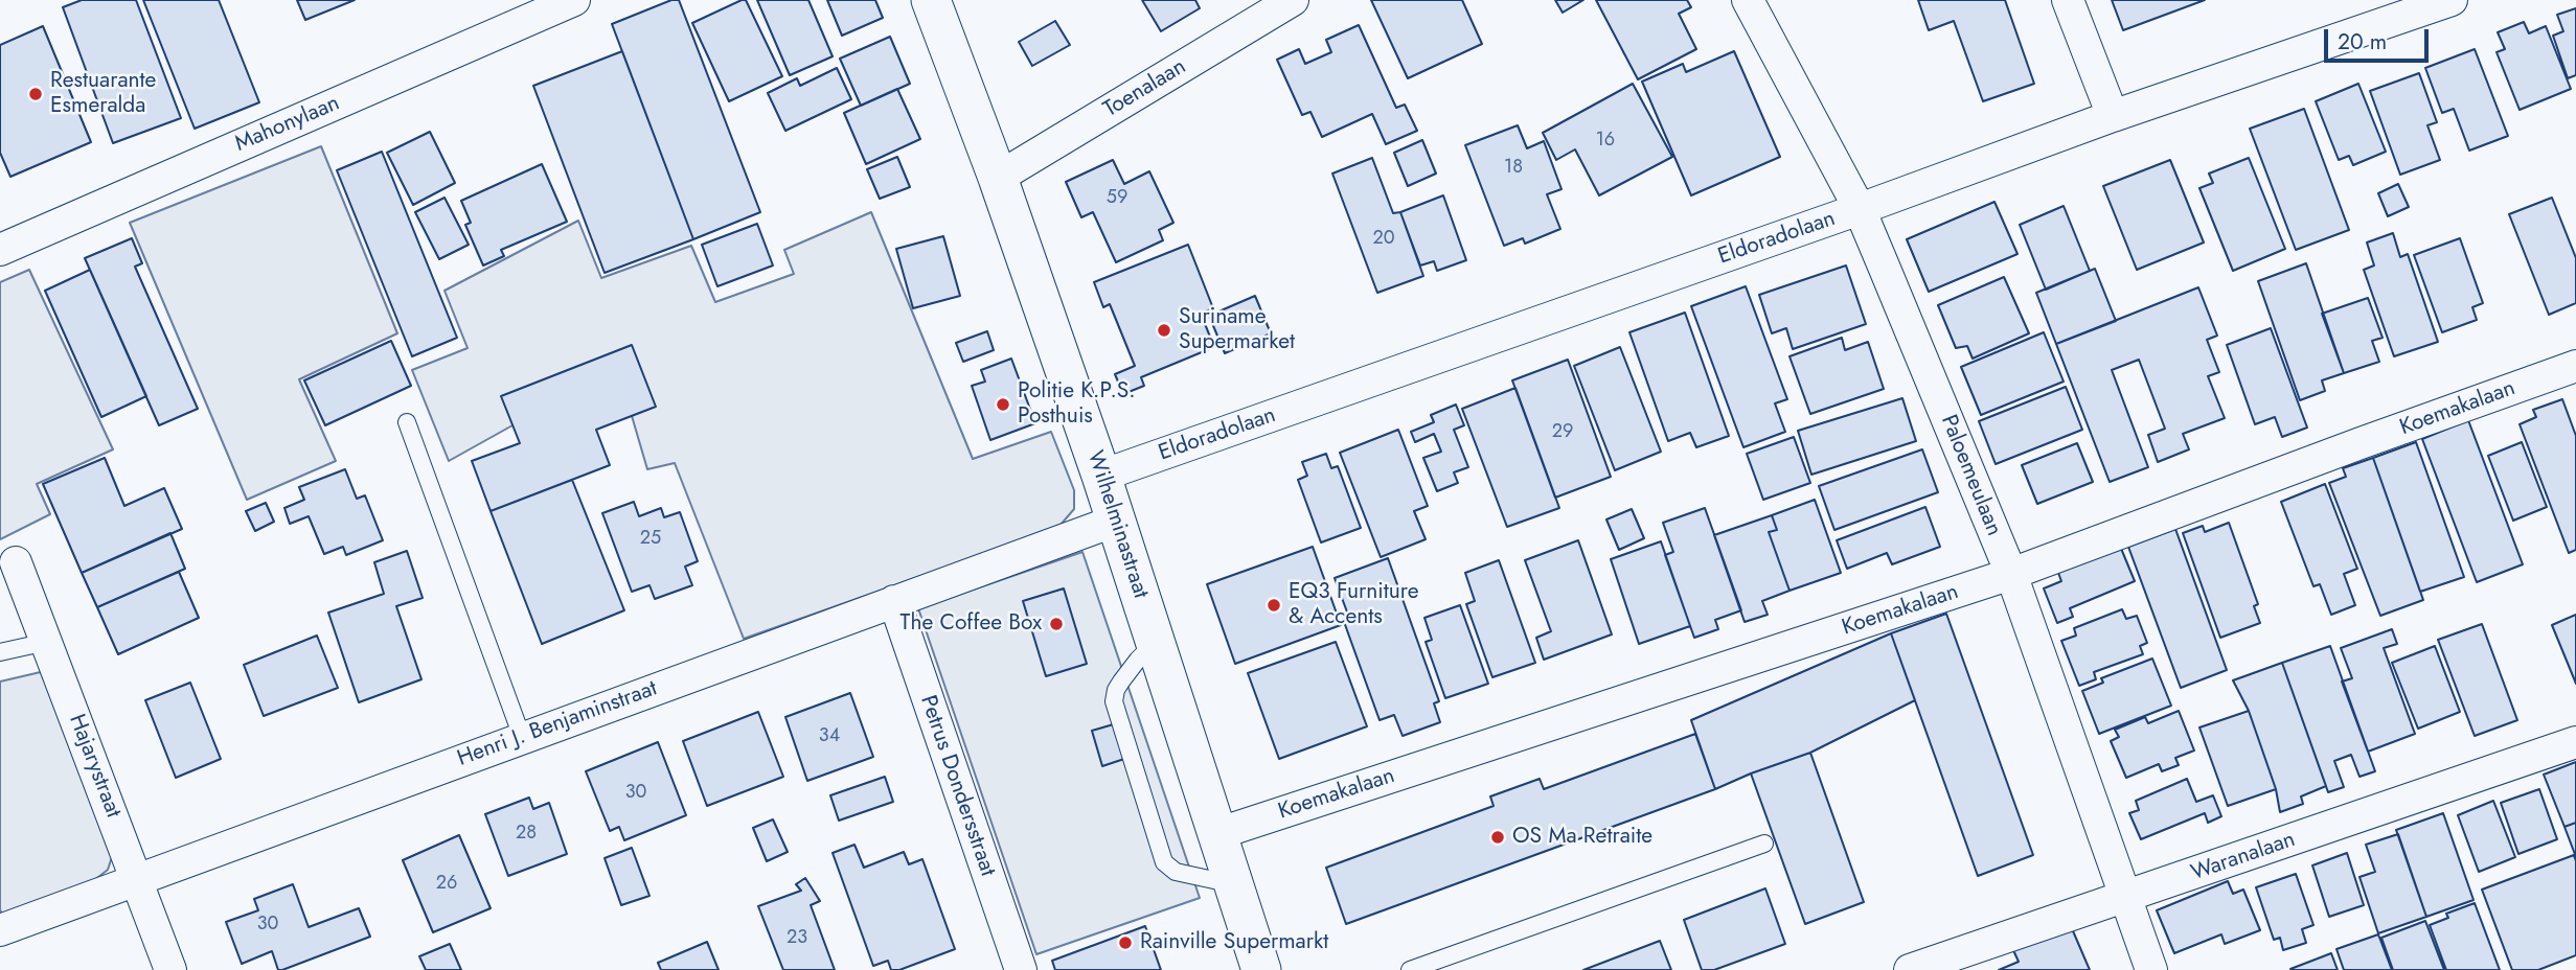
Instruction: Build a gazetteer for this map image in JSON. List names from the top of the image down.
{
  "streets": {
    "street": [
      "Toenalaan",
      "Mahonylaan",
      "Eldoradolaan",
      "Koemakalaan",
      "Paloemeulaan",
      "Wilhelminastraat",
      "Henri J. Benjaminstraat",
      "Hajarystraat",
      "Petrus Dondersstraat",
      "Waranalaan"
    ]
  },
  "crossings": [
    ["Toenalaan", "Wilhelminastraat"],
    ["Eldoradolaan", "Paloemeulaan"],
    ["Eldoradolaan", "Wilhelminastraat"],
    ["Koemakalaan", "Paloemeulaan"],
    ["Koemakalaan", "Wilhelminastraat"],
    ["Paloemeulaan", "Waranalaan"],
    ["Wilhelminastraat", "Henri J. Benjaminstraat"],
    ["Henri J. Benjaminstraat", "Hajarystraat"],
    ["Henri J. Benjaminstraat", "Petrus Dondersstraat"]
  ],
  "places": [
    "Restuarante Esmeralda",
    "Suriname Supermarket",
    "Politie K.P.S. Posthuis",
    "EQ3 Furniture & Accents",
    "The Coffee Box",
    "OS Ma Retraite",
    "Rainville Supermarkt"
  ],
  "house_numbers": [
    "16",
    "18",
    "59",
    "20",
    "29",
    "25",
    "34",
    "30",
    "28",
    "26",
    "30",
    "23"
  ],
  "scale_bar": "20 m"
}
